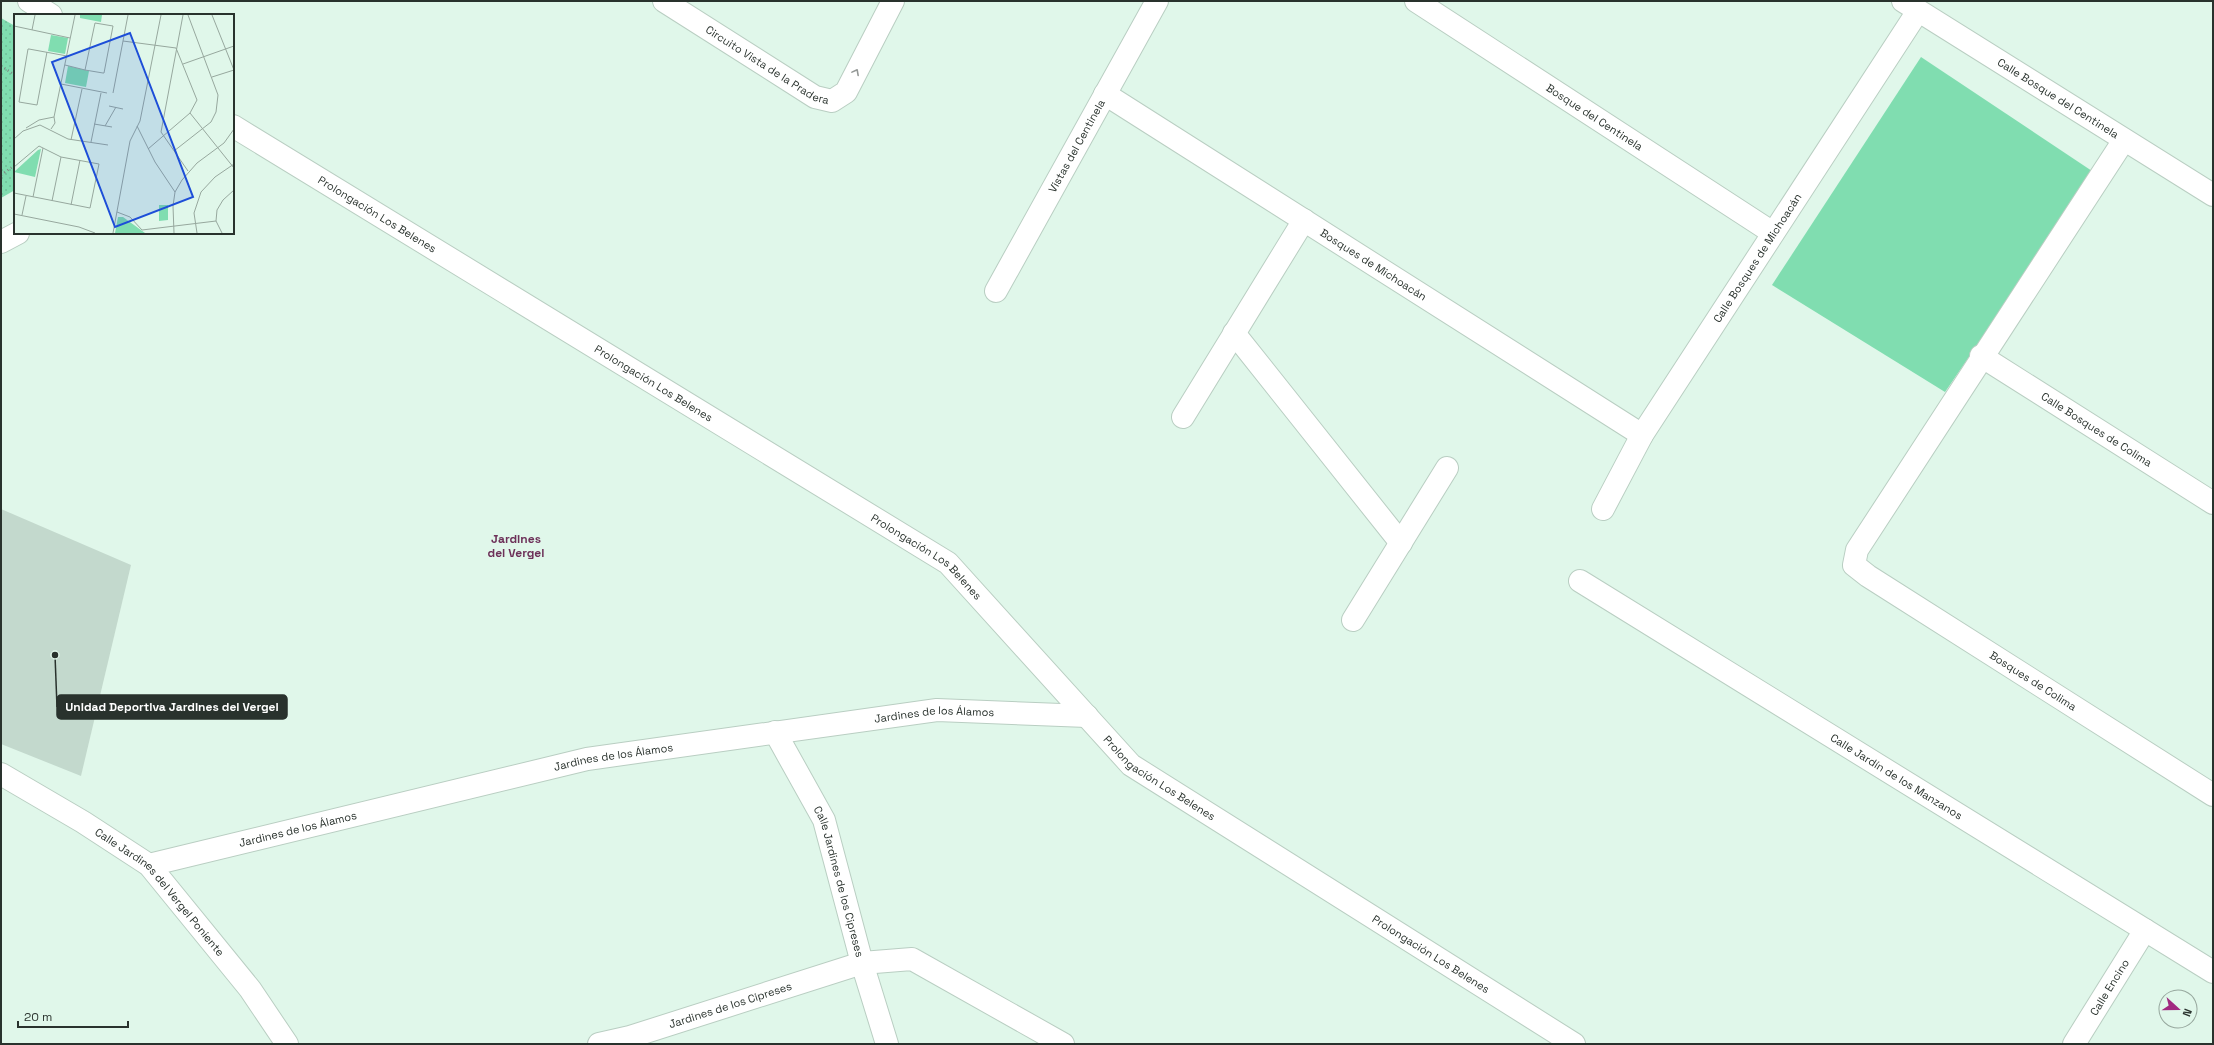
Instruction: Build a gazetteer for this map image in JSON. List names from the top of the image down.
{
  "streets": {
    "street": [
      "Circuito Vista de la Pradera",
      "Calle Bosque del Centinela",
      "Bosque del Centinela",
      "Vistas del Centinela",
      "Prolongación Los Belenes",
      "Calle Bosques de Michoacán",
      "Bosques de Michoacán",
      "Calle Bosques de Colima",
      "Bosques de Colima",
      "Jardines de los Álamos",
      "Calle Jardín de los Manzanos",
      "Calle Jardines de los Cipreses",
      "Calle Jardines del Vergel Poniente",
      "Calle Encino",
      "Jardines de los Cipreses"
    ]
  },
  "crossings": [
    ["Calle Bosque del Centinela", "Calle Bosques de Michoacán"],
    ["Bosque del Centinela", "Calle Bosques de Michoacán"],
    ["Vistas del Centinela", "Bosques de Michoacán"],
    ["Prolongación Los Belenes", "Jardines de los Álamos"],
    ["Calle Bosques de Michoacán", "Bosques de Michoacán"],
    ["Calle Bosques de Colima", "Bosques de Colima"],
    ["Jardines de los Álamos", "Calle Jardines de los Cipreses"],
    ["Jardines de los Álamos", "Calle Jardines del Vergel Poniente"],
    ["Calle Jardín de los Manzanos", "Calle Encino"],
    ["Calle Jardines de los Cipreses", "Jardines de los Cipreses"]
  ],
  "districts": ["Jardines del Vergel"],
  "places": ["Unidad Deportiva Jardines del Vergel"],
  "scale_bar": "20 m",
  "north": "right"
}
